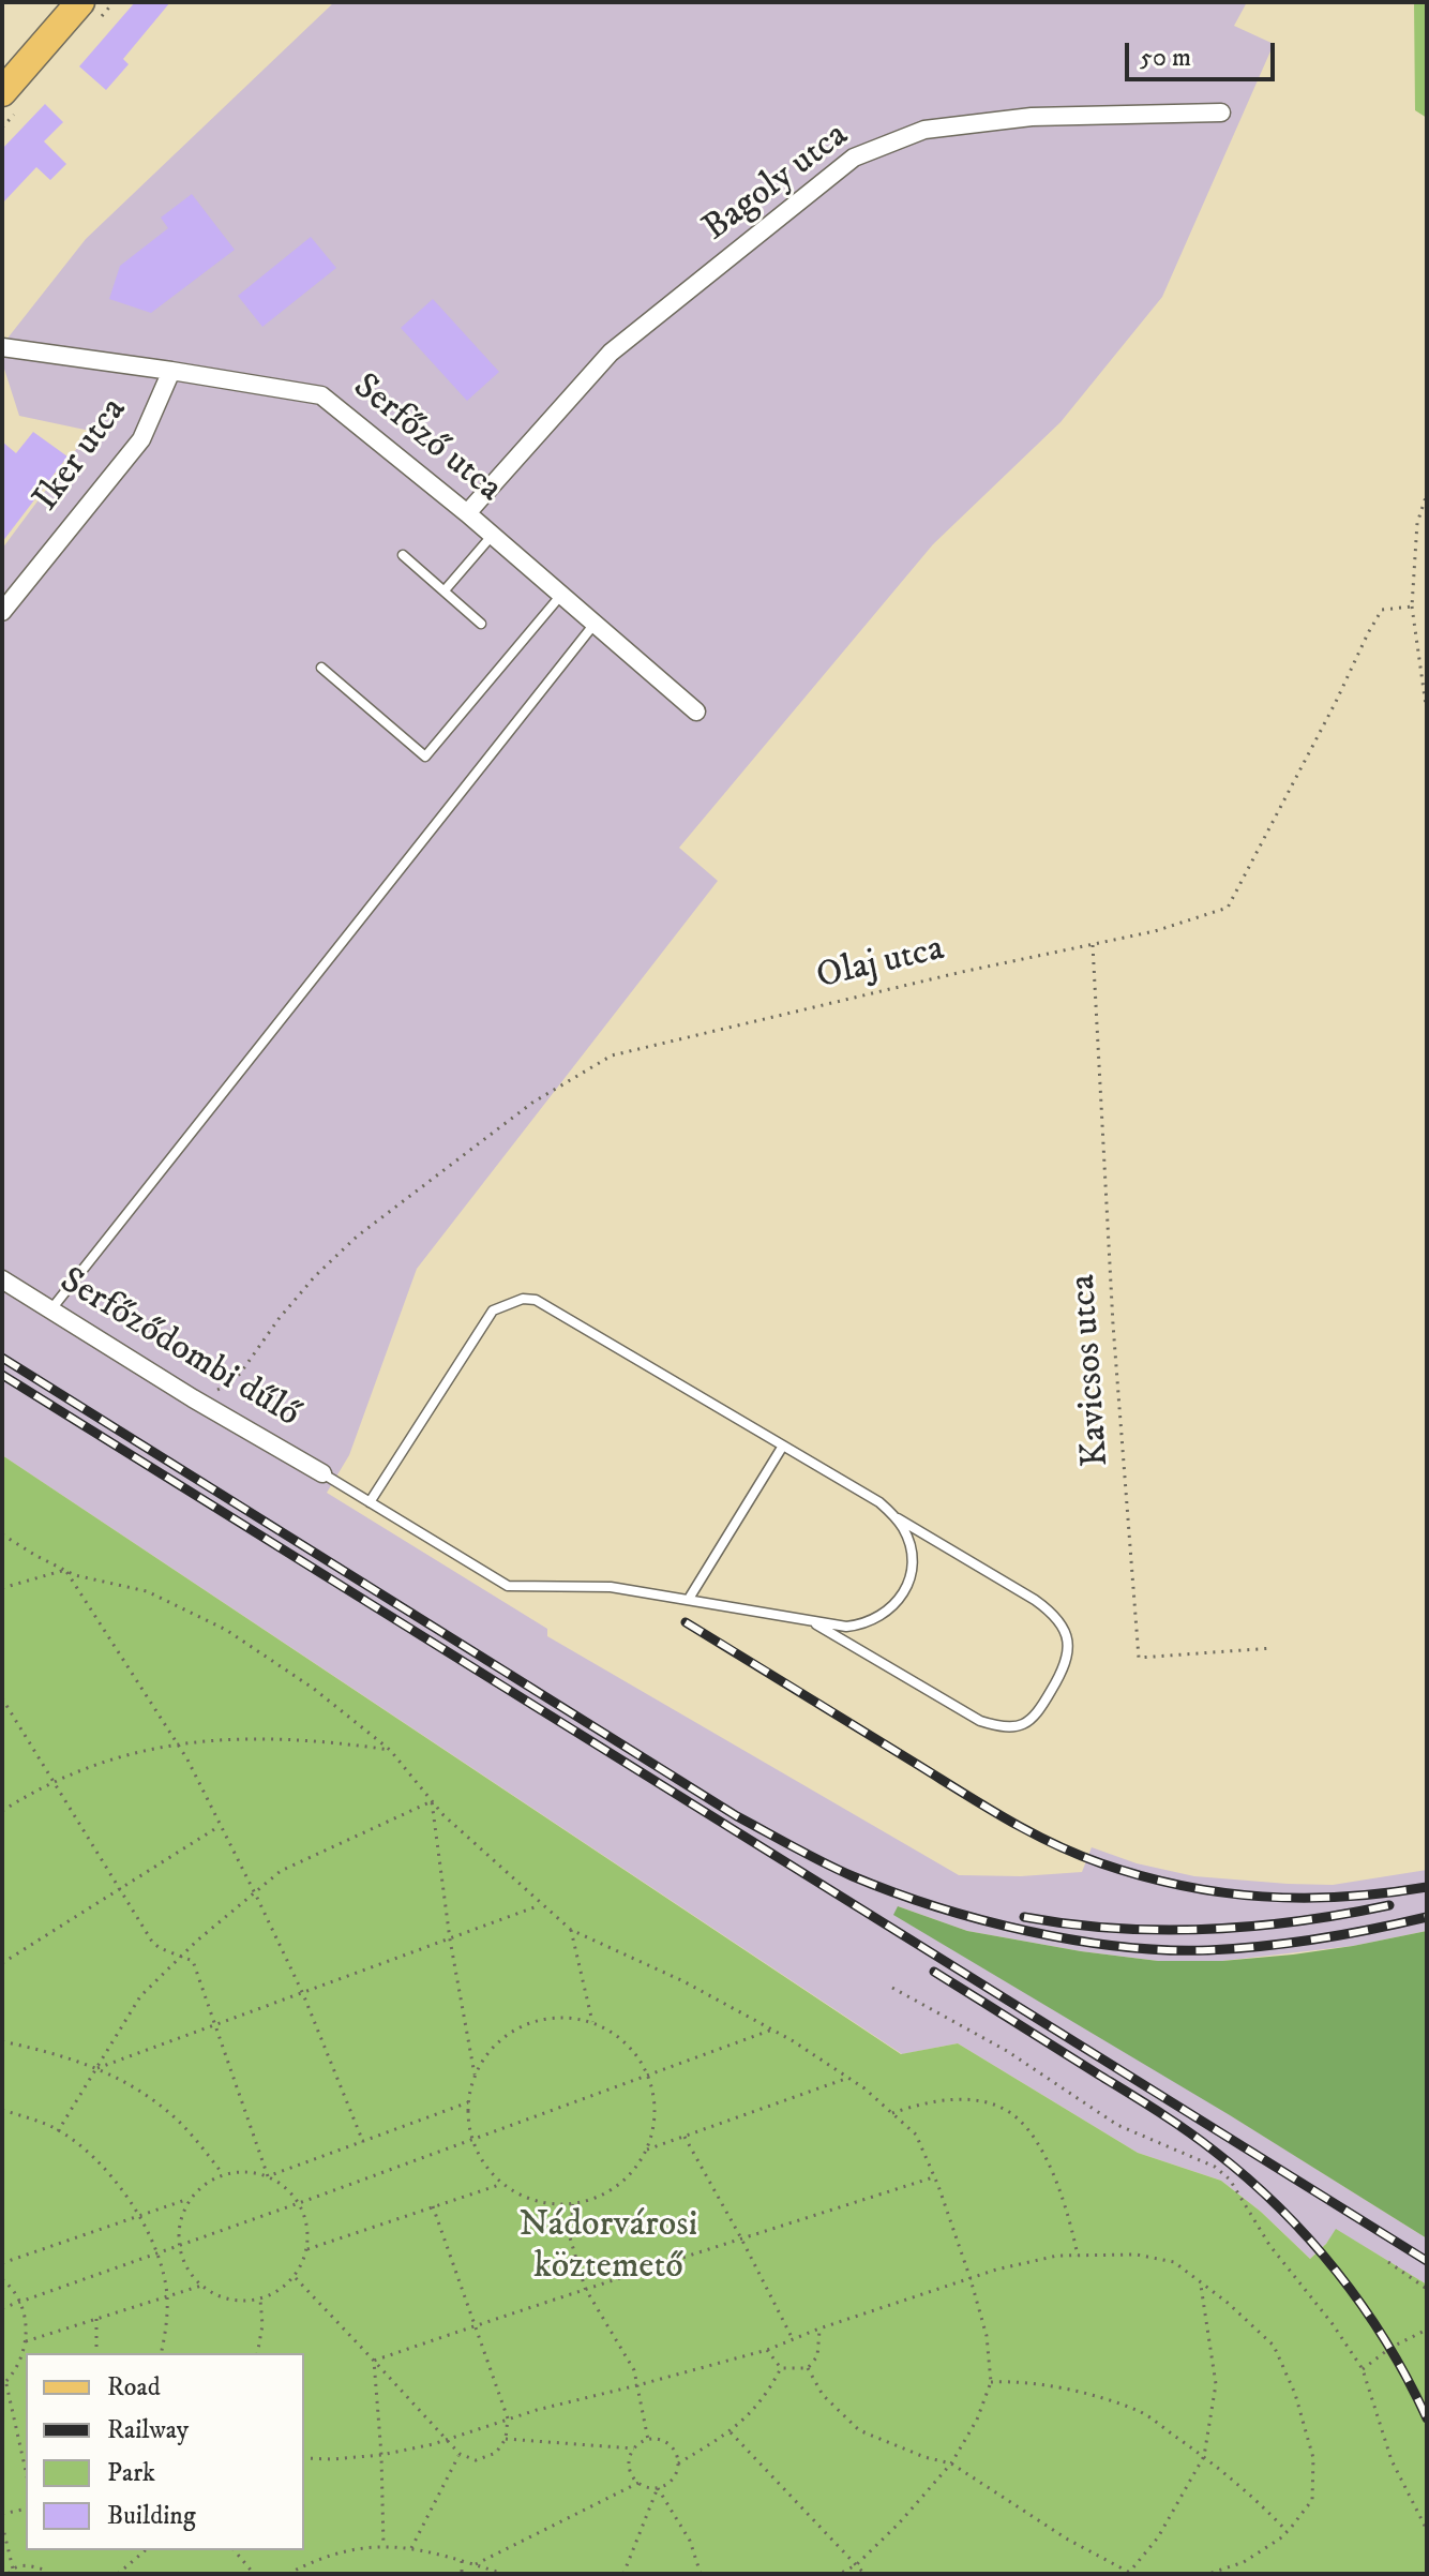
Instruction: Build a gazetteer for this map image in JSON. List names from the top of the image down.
{
  "streets": {
    "street": [
      "Bagoly utca",
      "Serfőző utca",
      "Iker utca",
      "Serfőződombi dűlő"
    ],
    "path": ["Olaj utca", "Kavicsos utca"]
  },
  "crossings": [
    ["Bagoly utca", "Serfőző utca"],
    ["Serfőző utca", "Iker utca"],
    ["Olaj utca", "Serfőződombi dűlő"],
    ["Olaj utca", "Kavicsos utca"]
  ],
  "parks": ["Nádorvárosi köztemető"],
  "legend": [
    "Road",
    "Railway",
    "Park",
    "Building"
  ],
  "scale_bar": "50 m"
}
